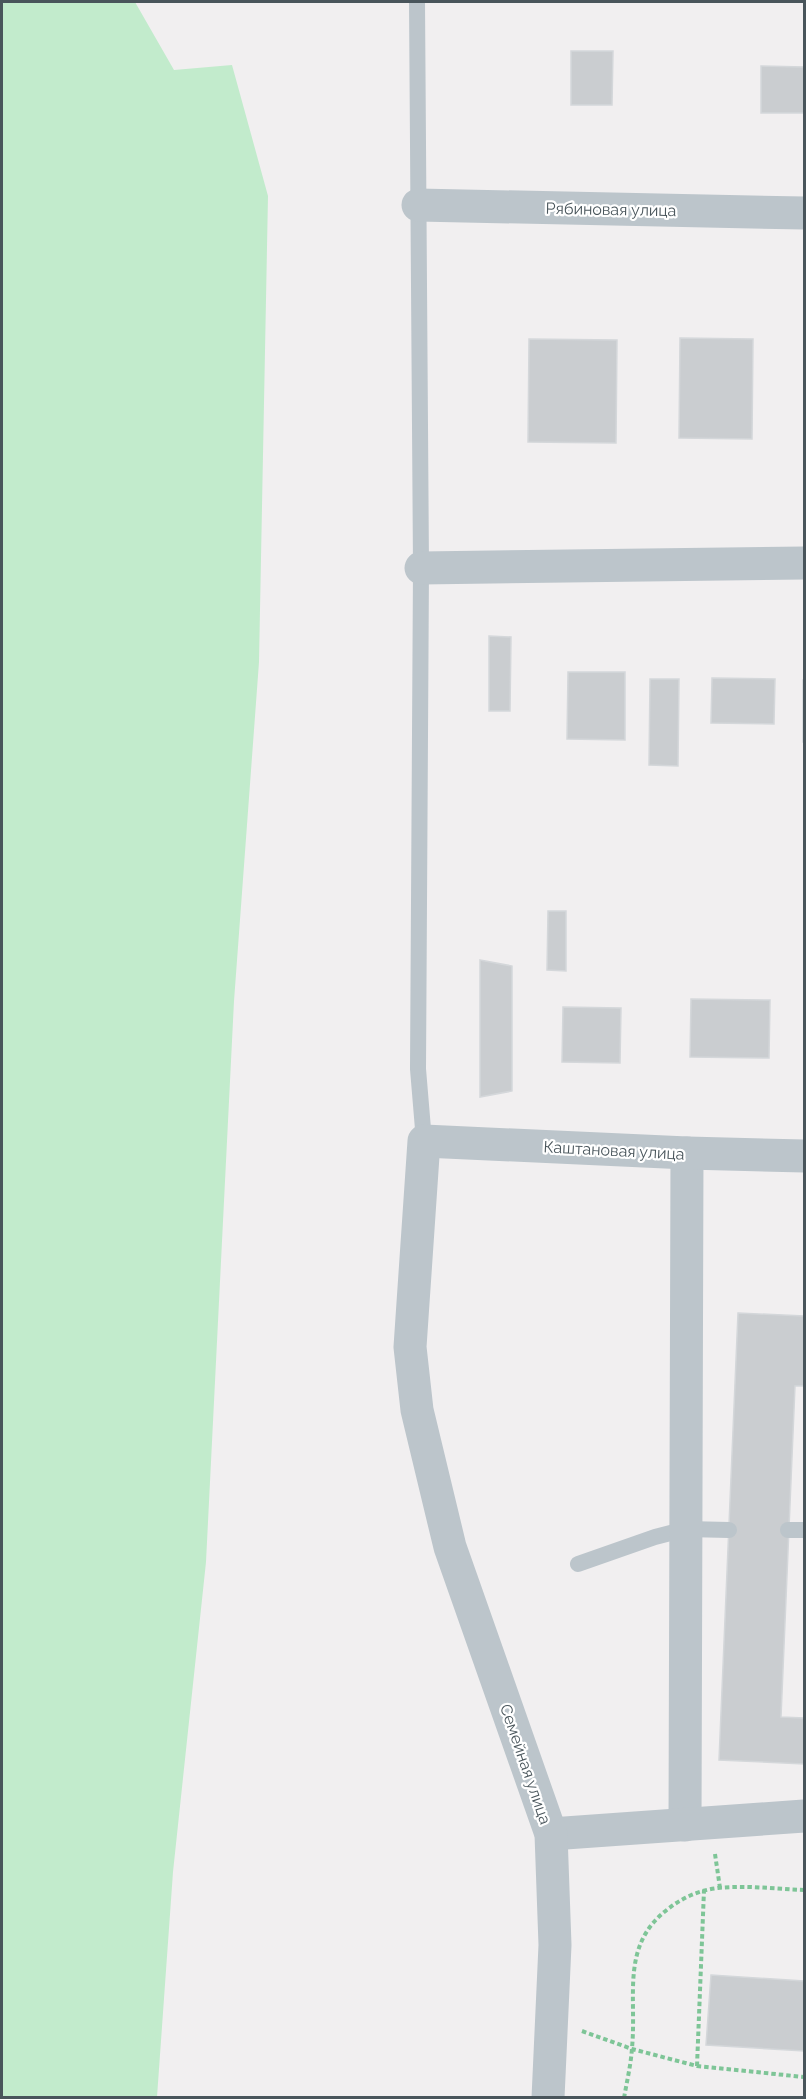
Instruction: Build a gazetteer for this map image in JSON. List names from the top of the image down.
{
  "streets": {
    "street": ["Рябиновая улица", "Каштановая улица", "Семейная улица"]
  },
  "crossings": [
    ["Каштановая улица", "Семейная улица"]
  ]
}
